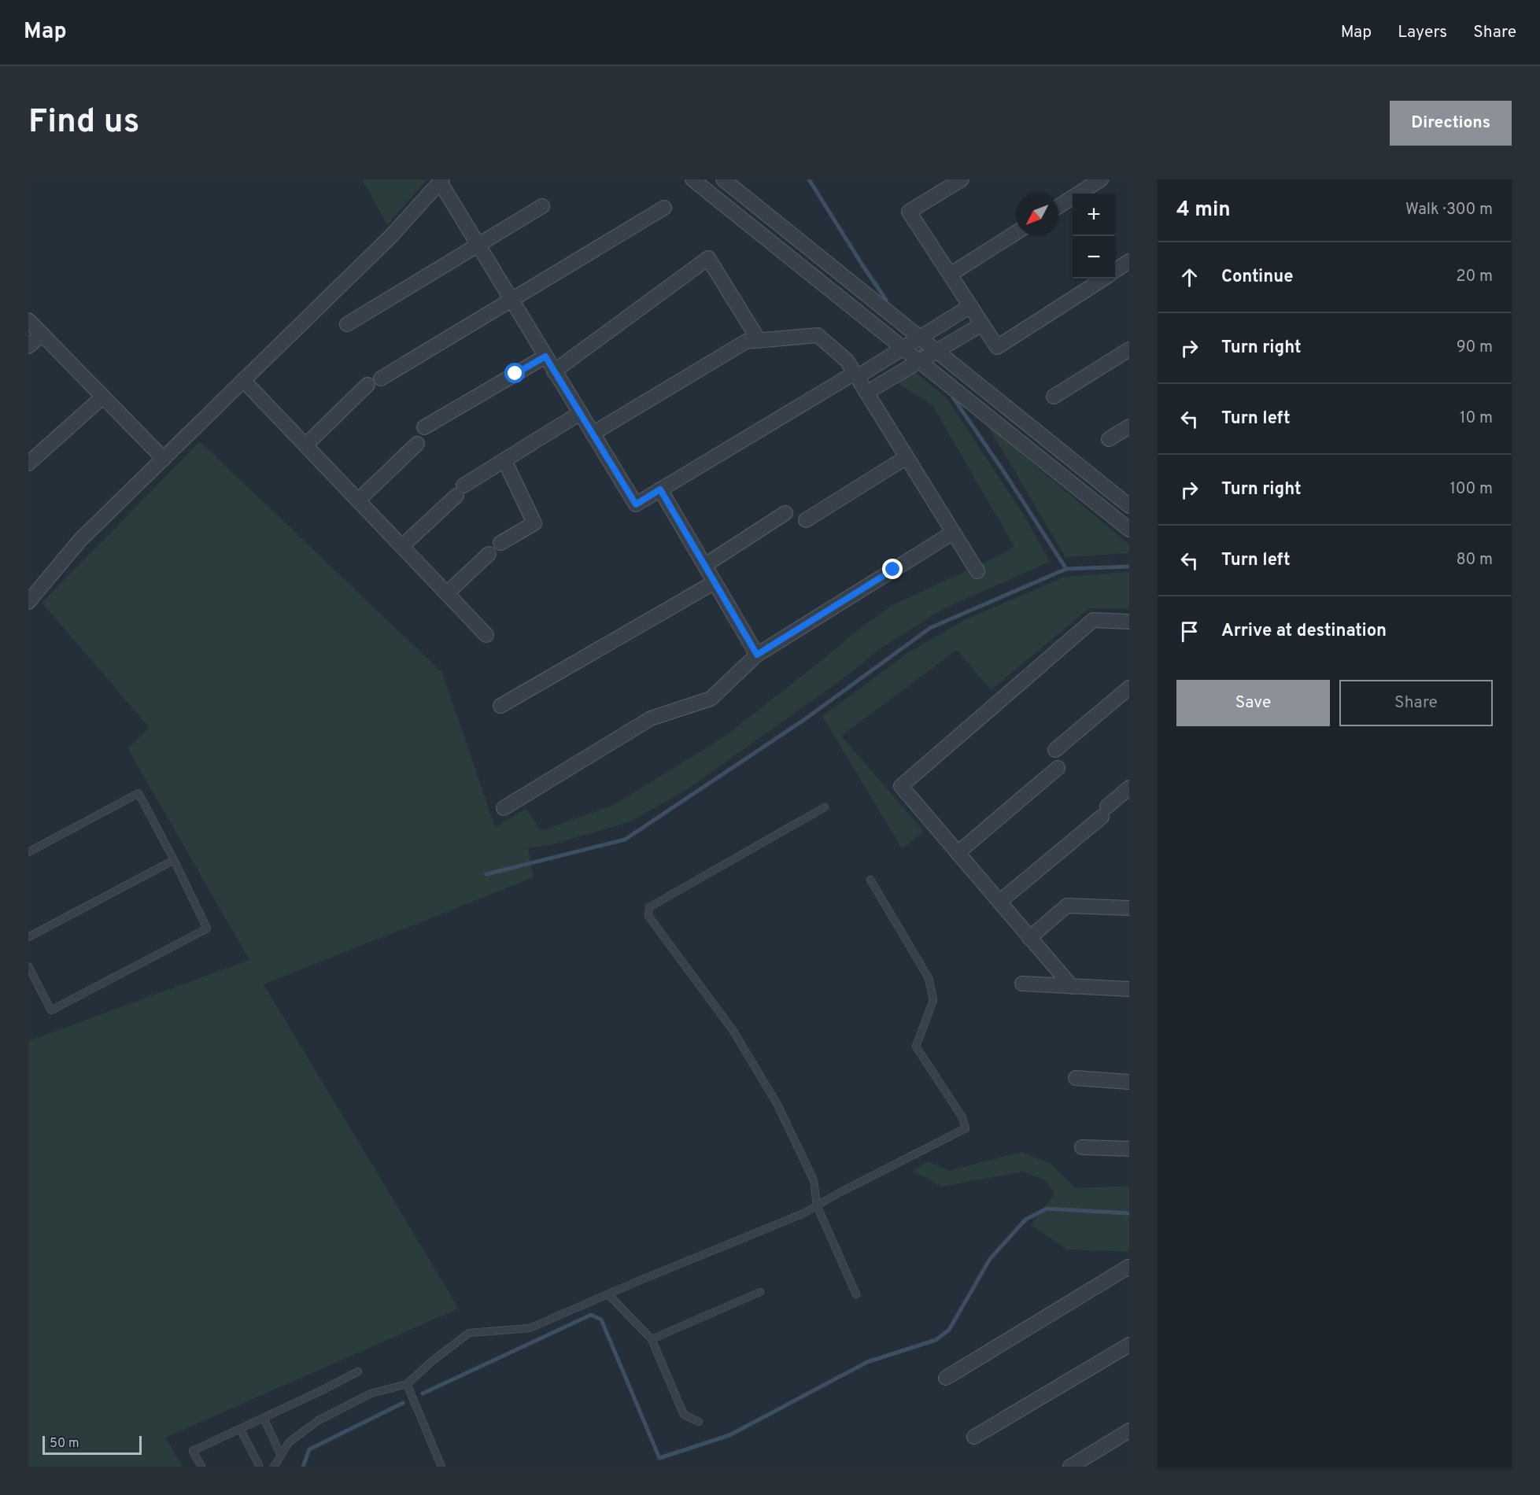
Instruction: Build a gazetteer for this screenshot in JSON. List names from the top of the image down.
{
  "scale_bar": "50 m",
  "north": "bottom left",
  "page": {
    "header": "Map",
    "nav": ["Map", "Layers", "Share"],
    "buttons": [
      "Directions",
      ["Save", "Share"]
    ],
    "title": "Find us",
    "heading": ["4 min", "Walk · 300 m"],
    "map_buttons": ["+", "−"],
    "list": [
      ["Continue", "20 m"],
      ["Turn right", "90 m"],
      ["Turn left", "10 m"],
      ["Turn right", "100 m"],
      ["Turn left", "80 m"],
      "Arrive at destination"
    ],
    "scale": "50 m"
  }
}
